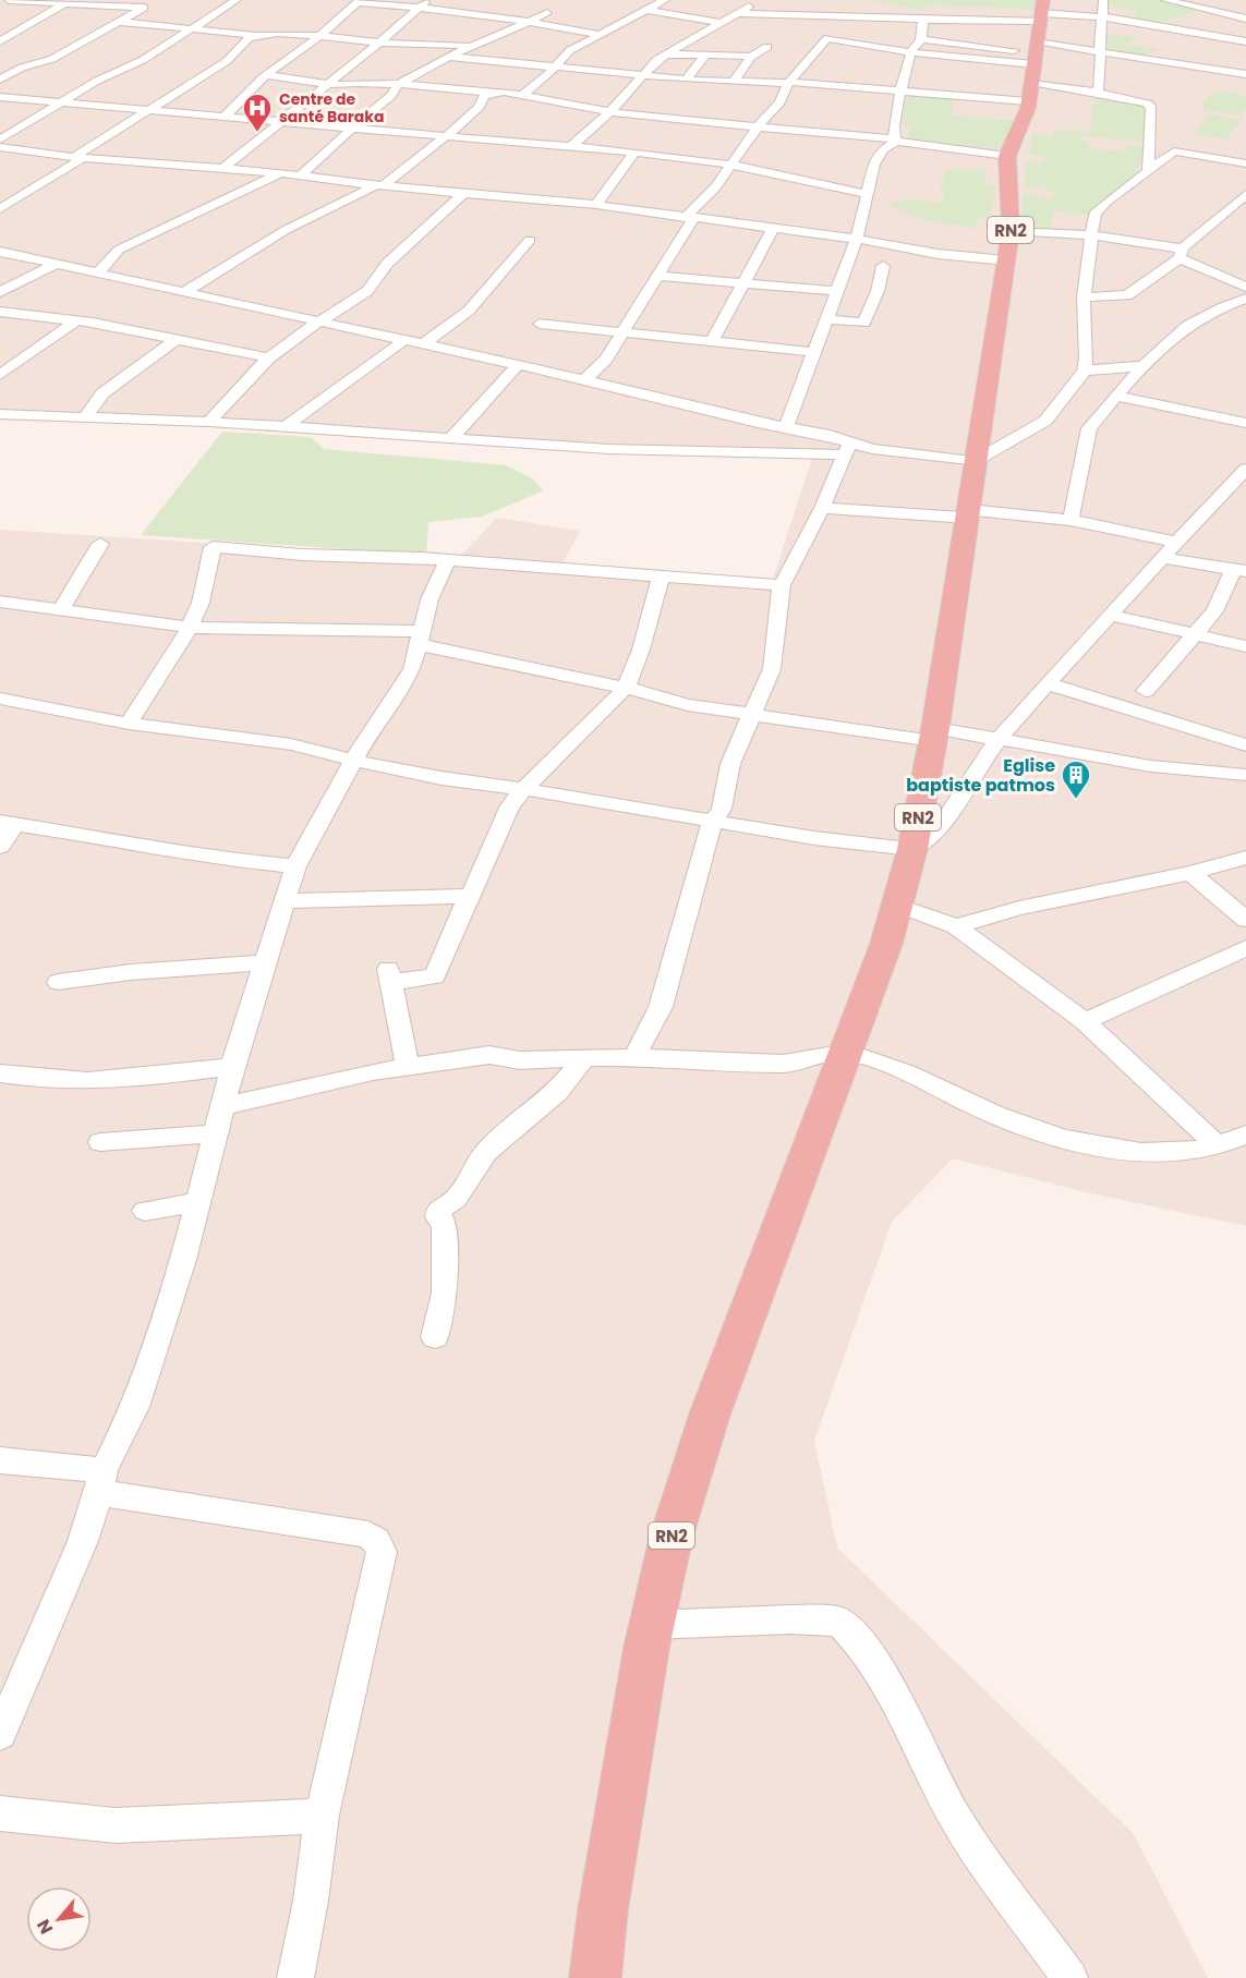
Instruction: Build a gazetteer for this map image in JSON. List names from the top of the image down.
{
  "streets": {
    "highway": ["RN2"]
  },
  "places": {
    "hospital": ["Centre de santé Baraka"],
    "building": ["Eglise baptiste patmos"]
  },
  "north": "bottom left"
}
